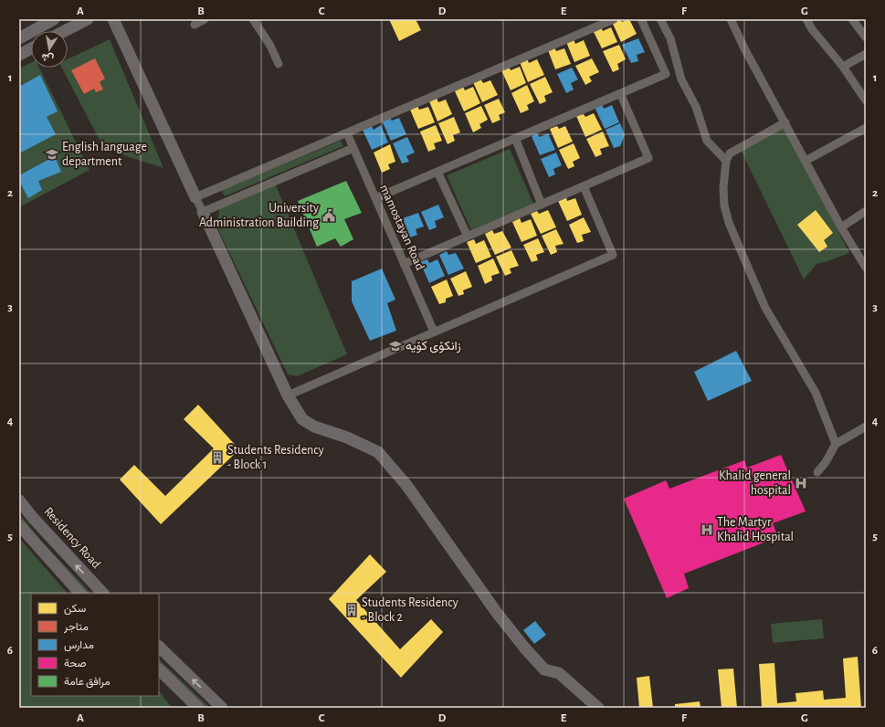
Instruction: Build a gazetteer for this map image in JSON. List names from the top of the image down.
{
  "streets": {
    "street": ["mamostayan Road", "Residency Road"]
  },
  "places": {
    "school or university": ["English language department", "زانکۆی کۆیە"],
    "public building": ["University Administration Building"],
    "building": ["Students Residency - Block 1", "Students Residency - Block 2"],
    "hospital": ["Khalid general hospital", "The Martyr Khalid Hospital"]
  },
  "legend": [
    "سكن",
    "متاجر",
    "مدارس",
    "صحة",
    "مرافق عامة"
  ],
  "north": "bottom",
  "grid": {
    "columns": [
      "A",
      "B",
      "C",
      "D",
      "E",
      "F",
      "G"
    ],
    "rows": [
      "1",
      "2",
      "3",
      "4",
      "5",
      "6"
    ]
  }
}
